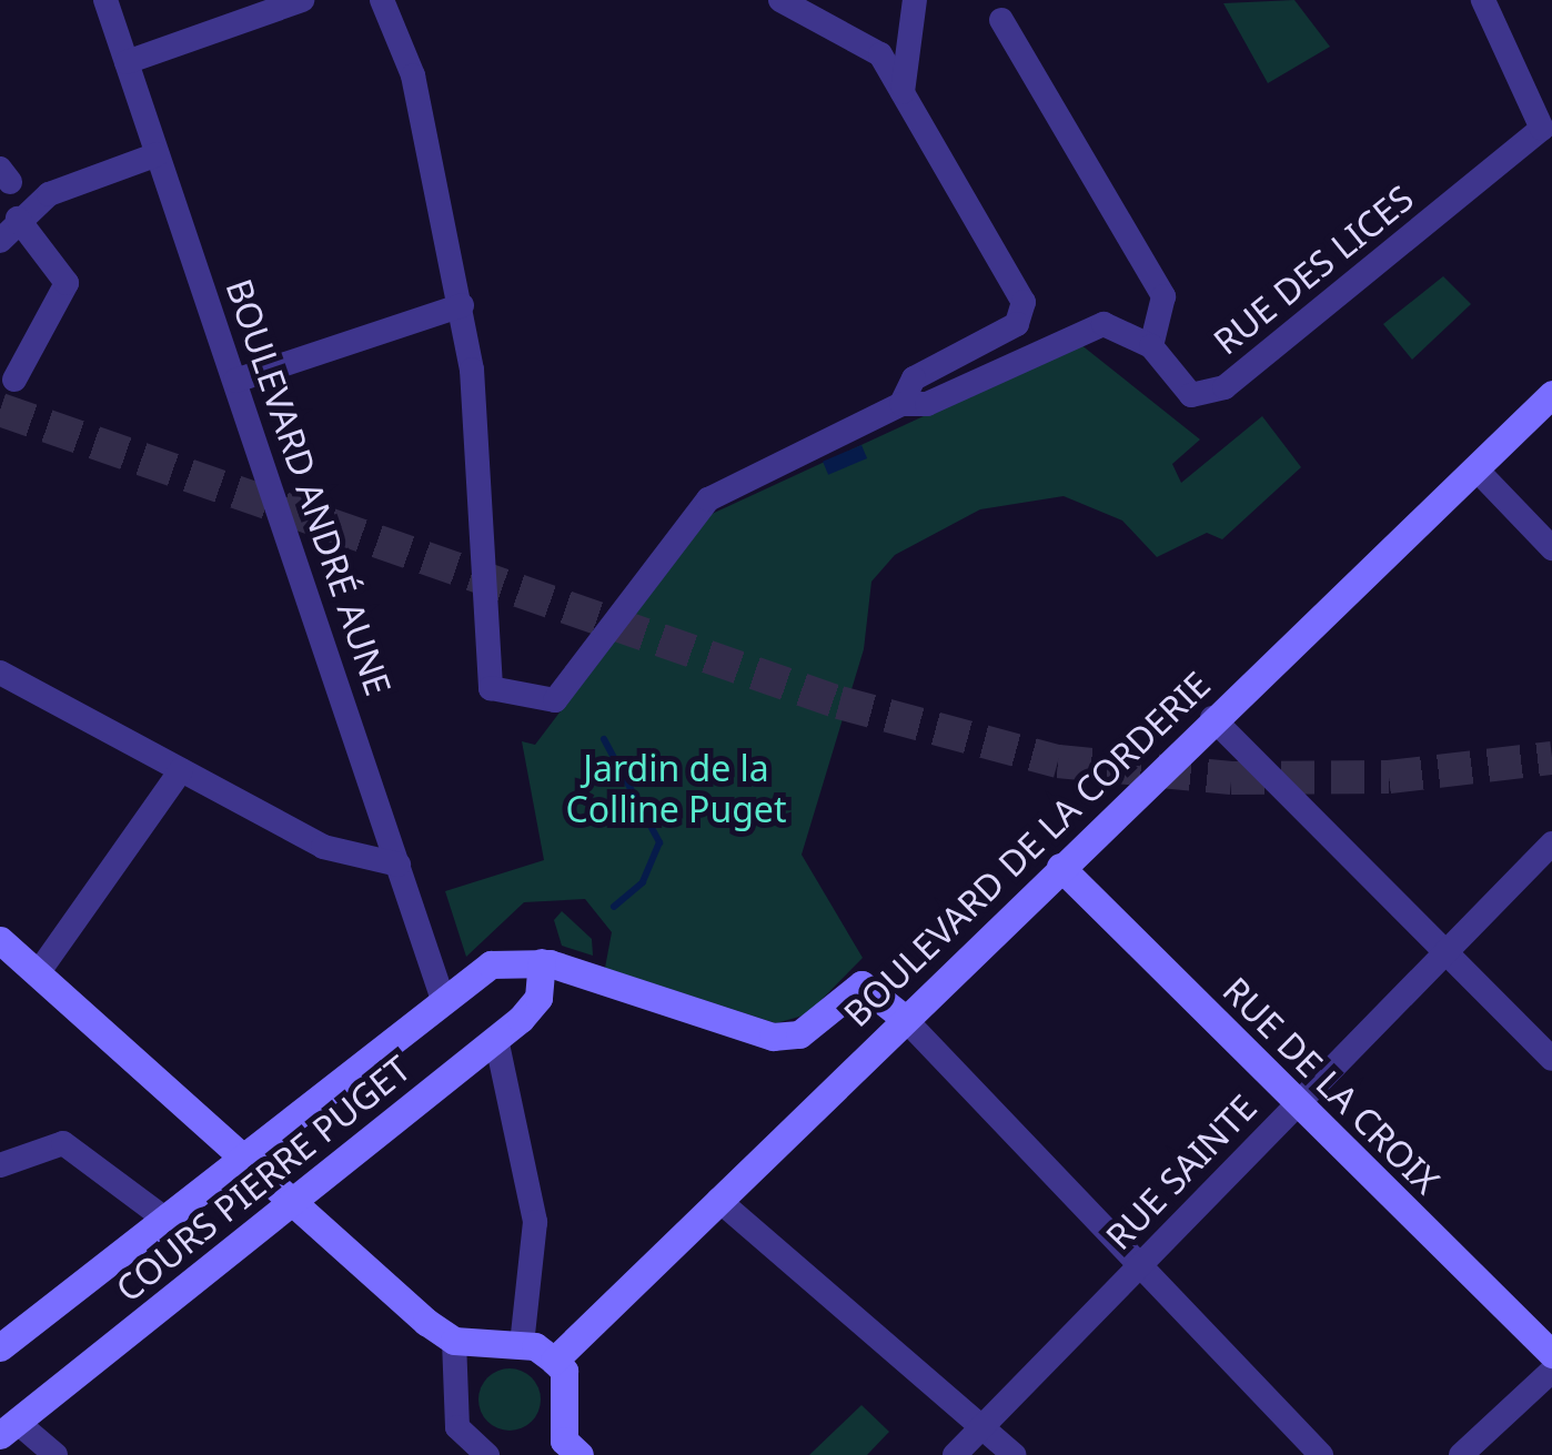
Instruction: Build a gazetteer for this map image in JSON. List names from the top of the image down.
{
  "streets": {
    "street": [
      "RUE DES LICES",
      "BOULEVARD ANDRÉ AUNE",
      "BOULEVARD DE LA CORDERIE",
      "RUE DE LA CROIX",
      "RUE SAINTE",
      "COURS PIERRE PUGET"
    ]
  },
  "crossings": [
    ["BOULEVARD ANDRÉ AUNE", "COURS PIERRE PUGET"],
    ["BOULEVARD DE LA CORDERIE", "RUE DE LA CROIX"],
    ["BOULEVARD DE LA CORDERIE", "COURS PIERRE PUGET"],
    ["RUE DE LA CROIX", "RUE SAINTE"]
  ],
  "parks": ["Jardin de la Colline Puget"]
}
